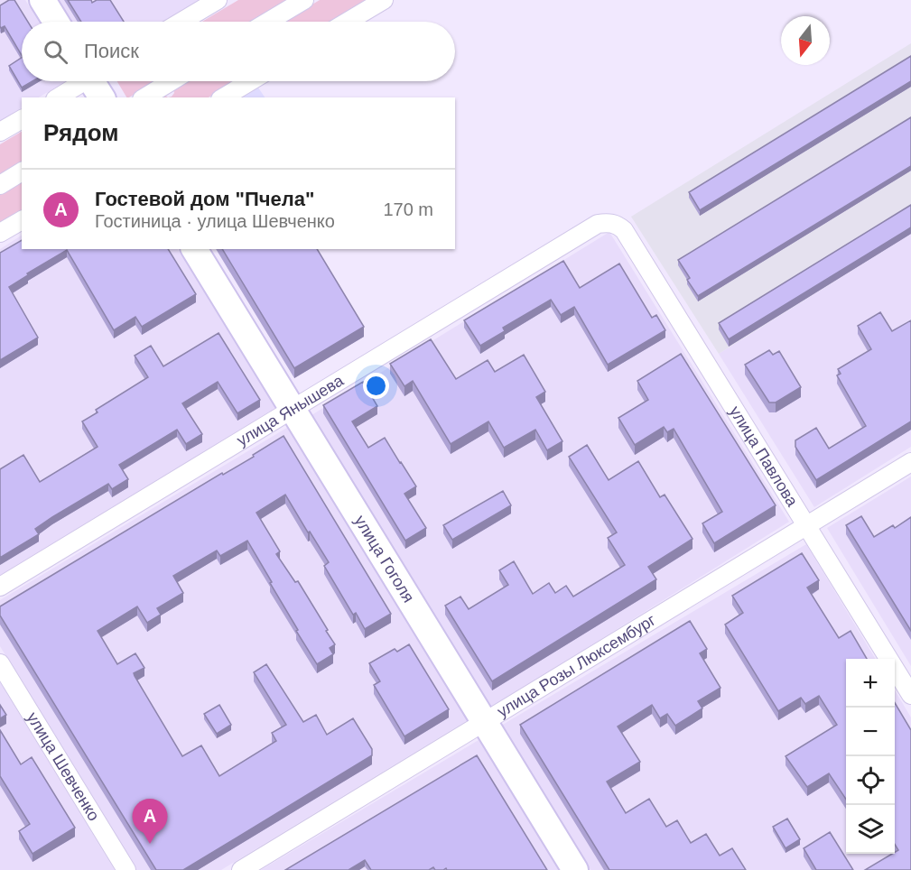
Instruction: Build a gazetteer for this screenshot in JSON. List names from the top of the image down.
{
  "streets": {
    "street": [
      "улица Янышева",
      "улица Павлова",
      "улица Гоголя",
      "улица Розы Люксембург",
      "улица Шевченко"
    ]
  },
  "crossings": [
    ["улица Янышева", "улица Павлова"],
    ["улица Янышева", "улица Гоголя"],
    ["улица Павлова", "улица Розы Люксембург"],
    ["улица Гоголя", "улица Розы Люксембург"]
  ],
  "north": "bottom",
  "page": {
    "search": "Поиск",
    "heading": "Рядом",
    "list": [
      {
        "mark": "A",
        "name": "Гостевой дом \"Пчела\"",
        "note": "Гостиница · улица Шевченко",
        "value": "170 m"
      }
    ],
    "map_buttons": ["+", "−"],
    "pins": "A"
  }
}
